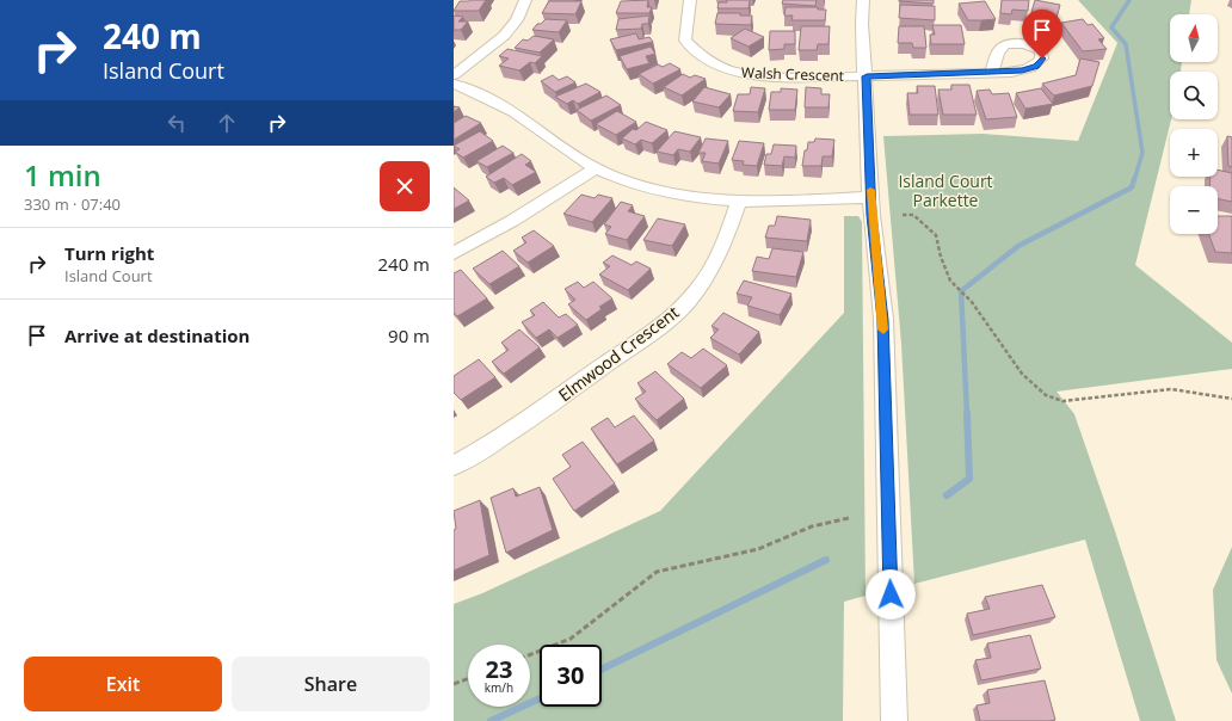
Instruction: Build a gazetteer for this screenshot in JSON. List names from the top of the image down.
{
  "streets": {
    "street": ["Walsh Crescent", "Elmwood Crescent"]
  },
  "parks": ["Island Court Parkette"],
  "north": "top",
  "page": {
    "turn": ["240 m", "Island Court"],
    "map_buttons": ["+", "−"],
    "heading": ["1 min", "330 m · 07:40"],
    "list": [
      {
        "name": "Turn right",
        "note": "Island Court",
        "value": "240 m"
      },
      {
        "name": "Arrive at destination",
        "value": "90 m"
      }
    ],
    "speed": "23 km/h",
    "limit": "30",
    "buttons": ["Exit", "Share"]
  }
}
